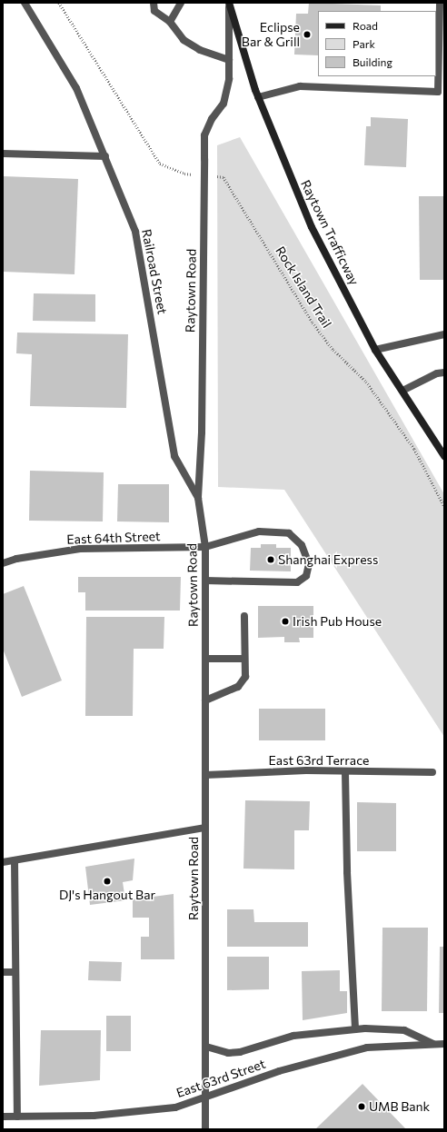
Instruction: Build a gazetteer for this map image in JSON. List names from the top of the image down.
{
  "streets": {
    "main road": ["Raytown Trafficway"],
    "street": [
      "Railroad Street",
      "Raytown Road",
      "East 64th Street",
      "East 63rd Terrace",
      "East 63rd Street"
    ],
    "path": ["Rock Island Trail"]
  },
  "crossings": [
    ["Raytown Trafficway", "Raytown Road"],
    ["Railroad Street", "Raytown Road"],
    ["Raytown Road", "East 64th Street"],
    ["Raytown Road", "East 63rd Terrace"],
    ["Raytown Road", "East 63rd Street"]
  ],
  "places": [
    "Eclipse Bar & Grill",
    "Shanghai Express",
    "Irish Pub House",
    "DJ's Hangout Bar",
    "UMB Bank"
  ],
  "legend": ["Road", "Park", "Building"]
}
